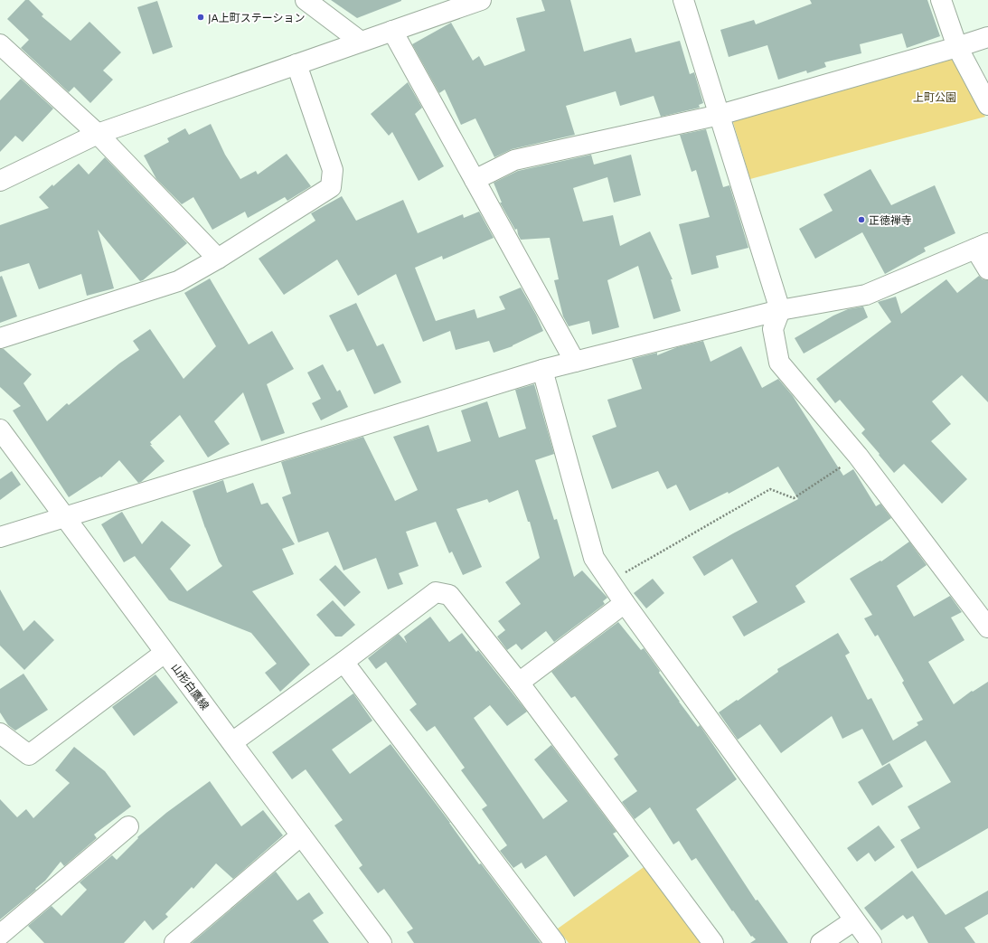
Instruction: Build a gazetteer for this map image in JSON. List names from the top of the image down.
{
  "streets": {
    "street": ["山形白鷹線"]
  },
  "parks": ["上町公園"],
  "places": ["JA上町ステーション", "正徳禅寺"]
}
